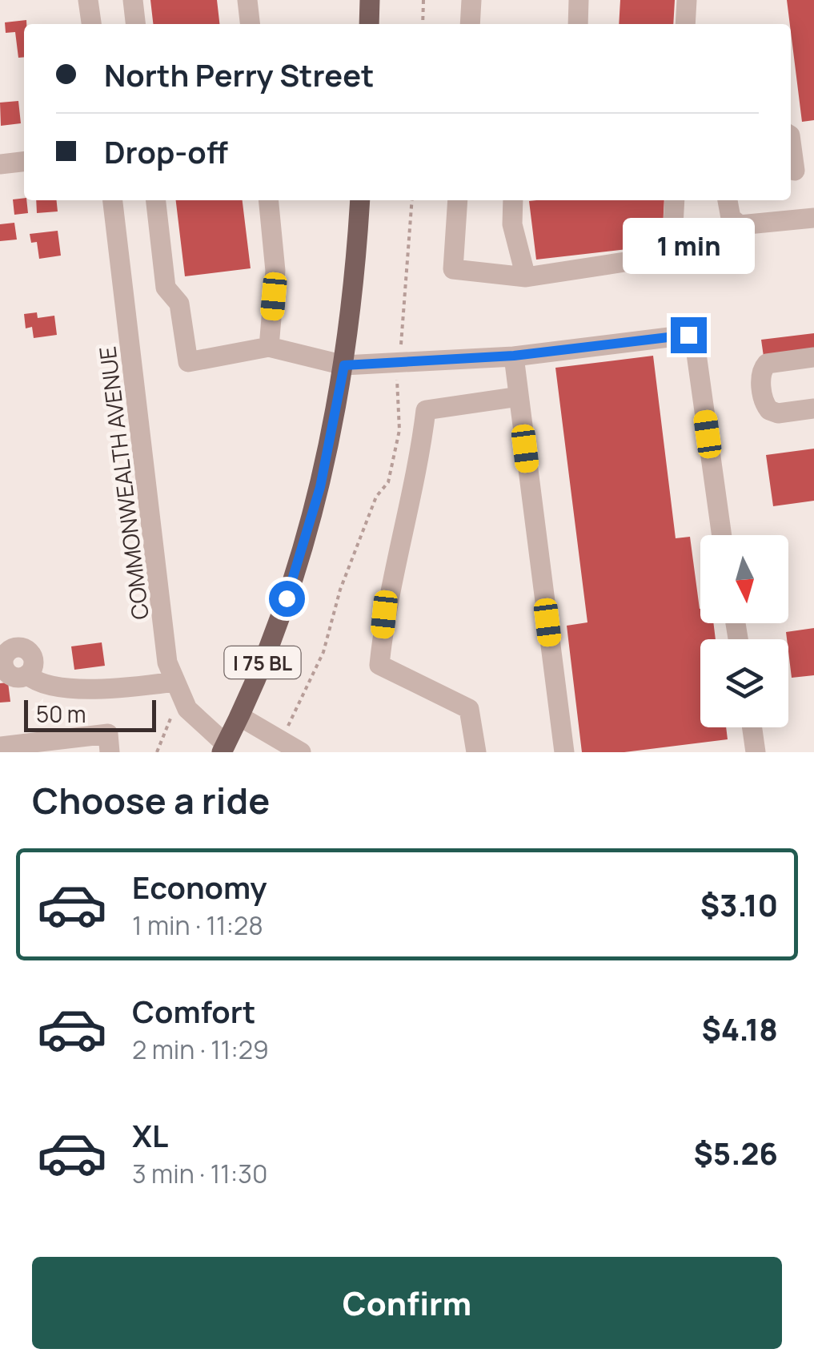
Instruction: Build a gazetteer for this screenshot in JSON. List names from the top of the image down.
{
  "streets": {
    "main road": ["I 75 BL"],
    "street": ["COMMONWEALTH AVENUE"]
  },
  "crossings": [
    ["COMMONWEALTH AVENUE", "I 75 BL"]
  ],
  "scale_bar": "50 m",
  "north": "bottom",
  "page": {
    "banner": ["North Perry Street", "Drop-off"],
    "bubble": "1 min",
    "scale": "50 m",
    "heading": "Choose a ride",
    "list": [
      {
        "name": "Economy",
        "note": "1 min · 11:28",
        "value": "$3.10"
      },
      {
        "name": "Comfort",
        "note": "2 min · 11:29",
        "value": "$4.18"
      },
      {
        "name": "XL",
        "note": "3 min · 11:30",
        "value": "$5.26"
      }
    ],
    "buttons": "Confirm"
  }
}
